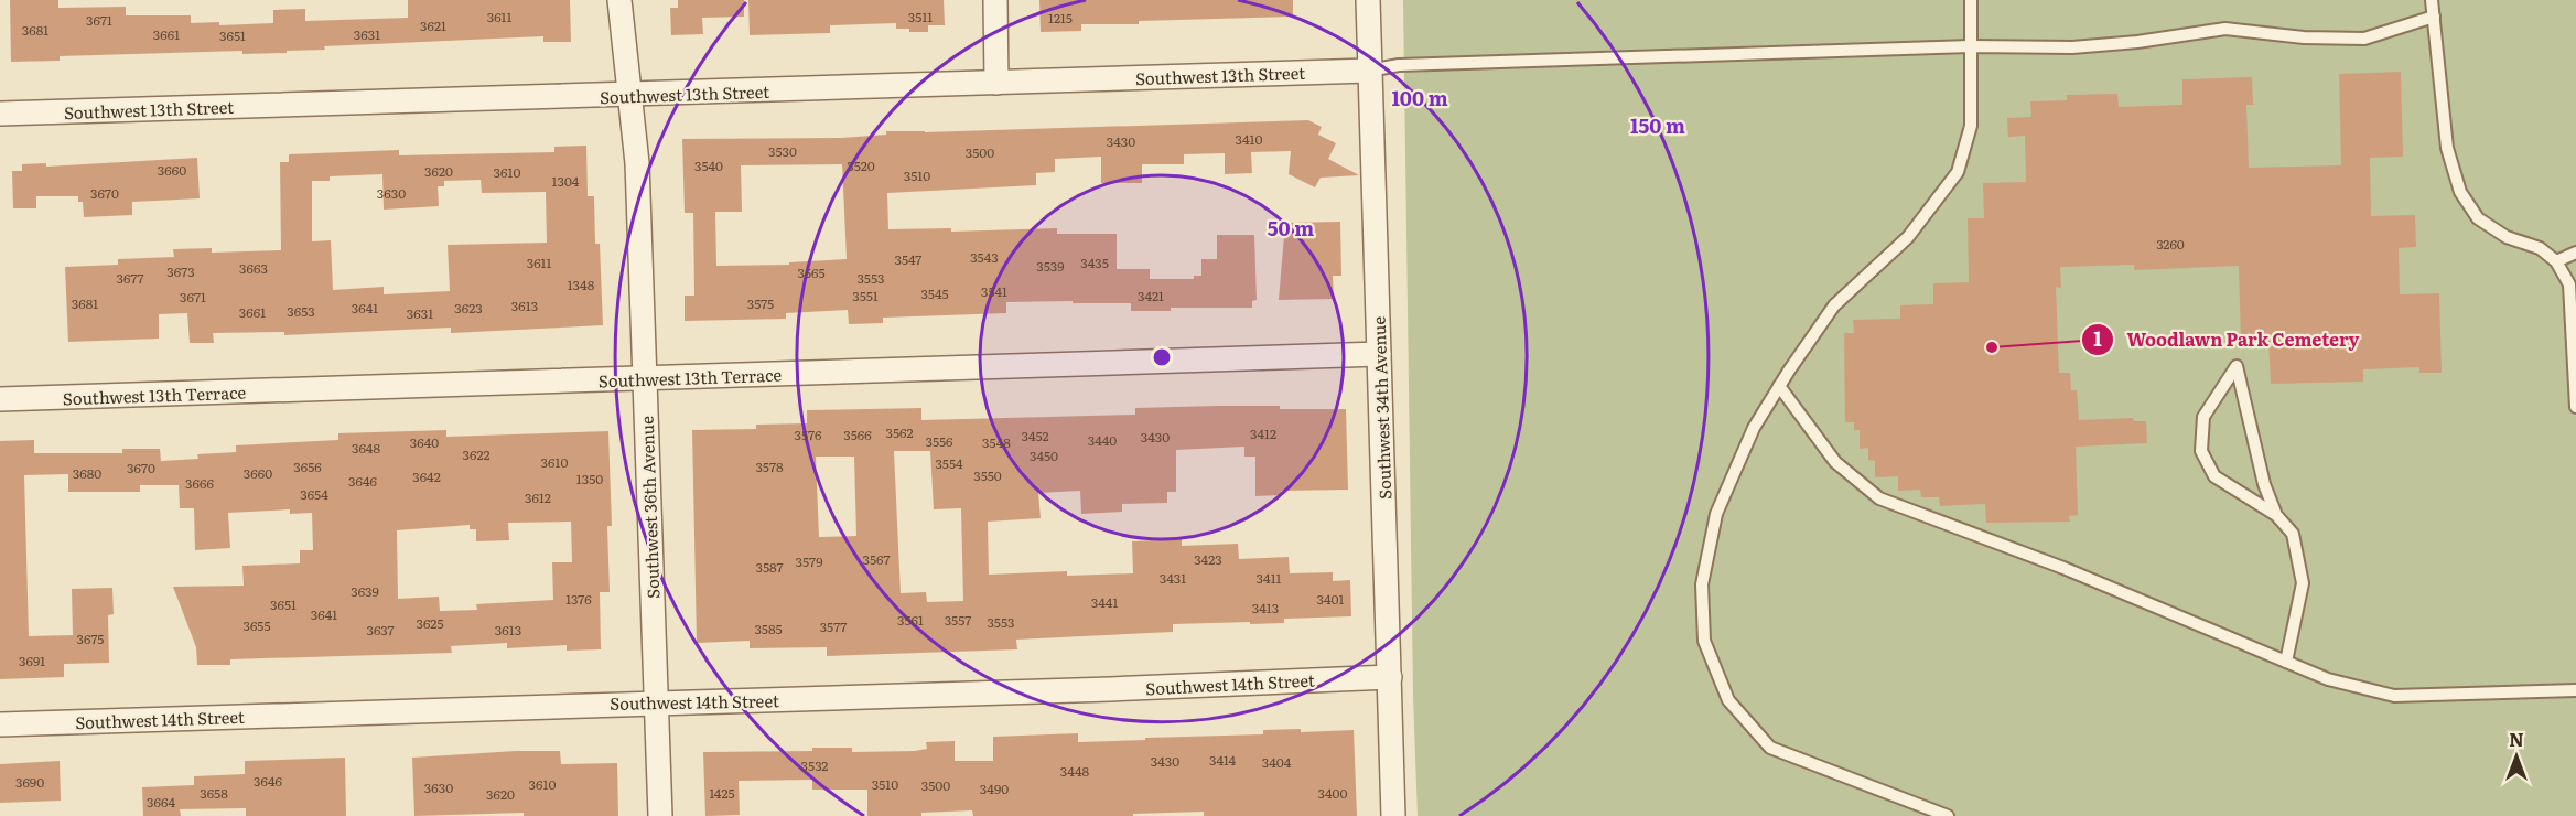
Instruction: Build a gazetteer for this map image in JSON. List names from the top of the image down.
{
  "streets": {
    "street": [
      "Southwest 13th Street",
      "Southwest 13th Terrace",
      "Southwest 34th Avenue",
      "Southwest 36th Avenue",
      "Southwest 14th Street"
    ]
  },
  "crossings": [
    ["Southwest 13th Street", "Southwest 34th Avenue"],
    ["Southwest 13th Street", "Southwest 36th Avenue"],
    ["Southwest 13th Terrace", "Southwest 34th Avenue"],
    ["Southwest 13th Terrace", "Southwest 36th Avenue"],
    ["Southwest 34th Avenue", "Southwest 14th Street"],
    ["Southwest 36th Avenue", "Southwest 14th Street"]
  ],
  "places": ["Woodlawn Park Cemetery"],
  "house_numbers": [
    "3611",
    "3511",
    "1215",
    "3671",
    "3621",
    "3681",
    "3661",
    "3631",
    "3651",
    "3410",
    "3430",
    "3530",
    "3500",
    "3540",
    "3520",
    "3660",
    "3620",
    "3610",
    "3510",
    "1304",
    "3670",
    "3630",
    "3260",
    "3543",
    "3547",
    "3611",
    "3435",
    "3539",
    "3663",
    "3673",
    "3565",
    "3677",
    "3553",
    "1348",
    "3541",
    "3545",
    "3551",
    "3421",
    "3671",
    "3681",
    "3575",
    "3613",
    "3641",
    "3623",
    "3653",
    "3661",
    "3631",
    "3562",
    "3412",
    "3576",
    "3566",
    "3452",
    "3430",
    "3440",
    "3556",
    "3640",
    "3548",
    "3648",
    "3622",
    "3450",
    "3610",
    "3554",
    "3656",
    "3578",
    "3670",
    "3680",
    "3660",
    "3550",
    "3642",
    "1350",
    "3646",
    "3666",
    "3654",
    "3612",
    "3567",
    "3423",
    "3579",
    "3587",
    "3431",
    "3411",
    "3639",
    "1376",
    "3401",
    "3441",
    "3651",
    "3413",
    "3641",
    "3561",
    "3557",
    "3553",
    "3625",
    "3655",
    "3577",
    "3585",
    "3637",
    "3613",
    "3675",
    "3691",
    "3414",
    "3430",
    "3404",
    "3532",
    "3448",
    "3646",
    "3690",
    "3610",
    "3510",
    "3500",
    "3630",
    "3490",
    "3658",
    "1425",
    "3400",
    "3620",
    "3664"
  ],
  "north": "top",
  "rings": ["100 m", "150 m", "50 m"]
}
